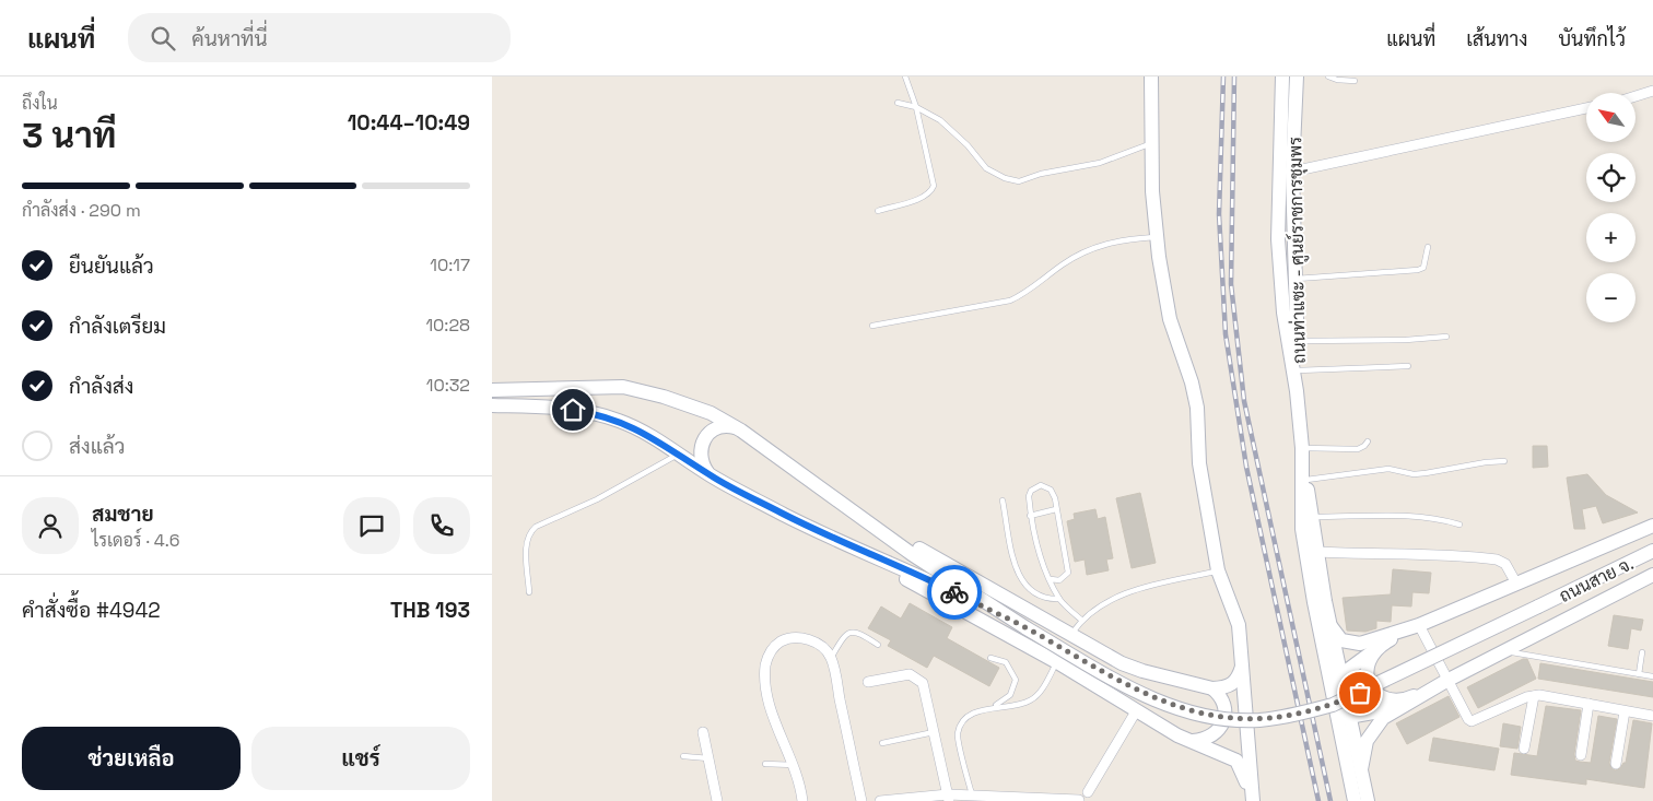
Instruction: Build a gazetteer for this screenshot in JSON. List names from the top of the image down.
{
  "streets": {
    "main road": ["ถนนท่าแซะ - ศูนย์ราชการชุมพร", "ถนนสาย จ."]
  },
  "north": "top left",
  "page": {
    "header": "แผนที่",
    "search": "ค้นหาที่นี่",
    "nav": ["แผนที่", "เส้นทาง", "บันทึกไว้"],
    "heading": ["3 นาที", "ถึงใน", "10:44–10:49"],
    "panel": [
      "สมชาย",
      "ไรเดอร์ · 4.6",
      "คำสั่งซื้อ #4942",
      "THB 193"
    ],
    "map_buttons": ["+", "−"],
    "bar": "กำลังส่ง · 290 m",
    "list": [
      ["ยืนยันแล้ว", "10:17"],
      ["กำลังเตรียม", "10:28"],
      ["กำลังส่ง", "10:32"],
      "ส่งแล้ว"
    ],
    "buttons": ["ช่วยเหลือ", "แชร์"]
  }
}
